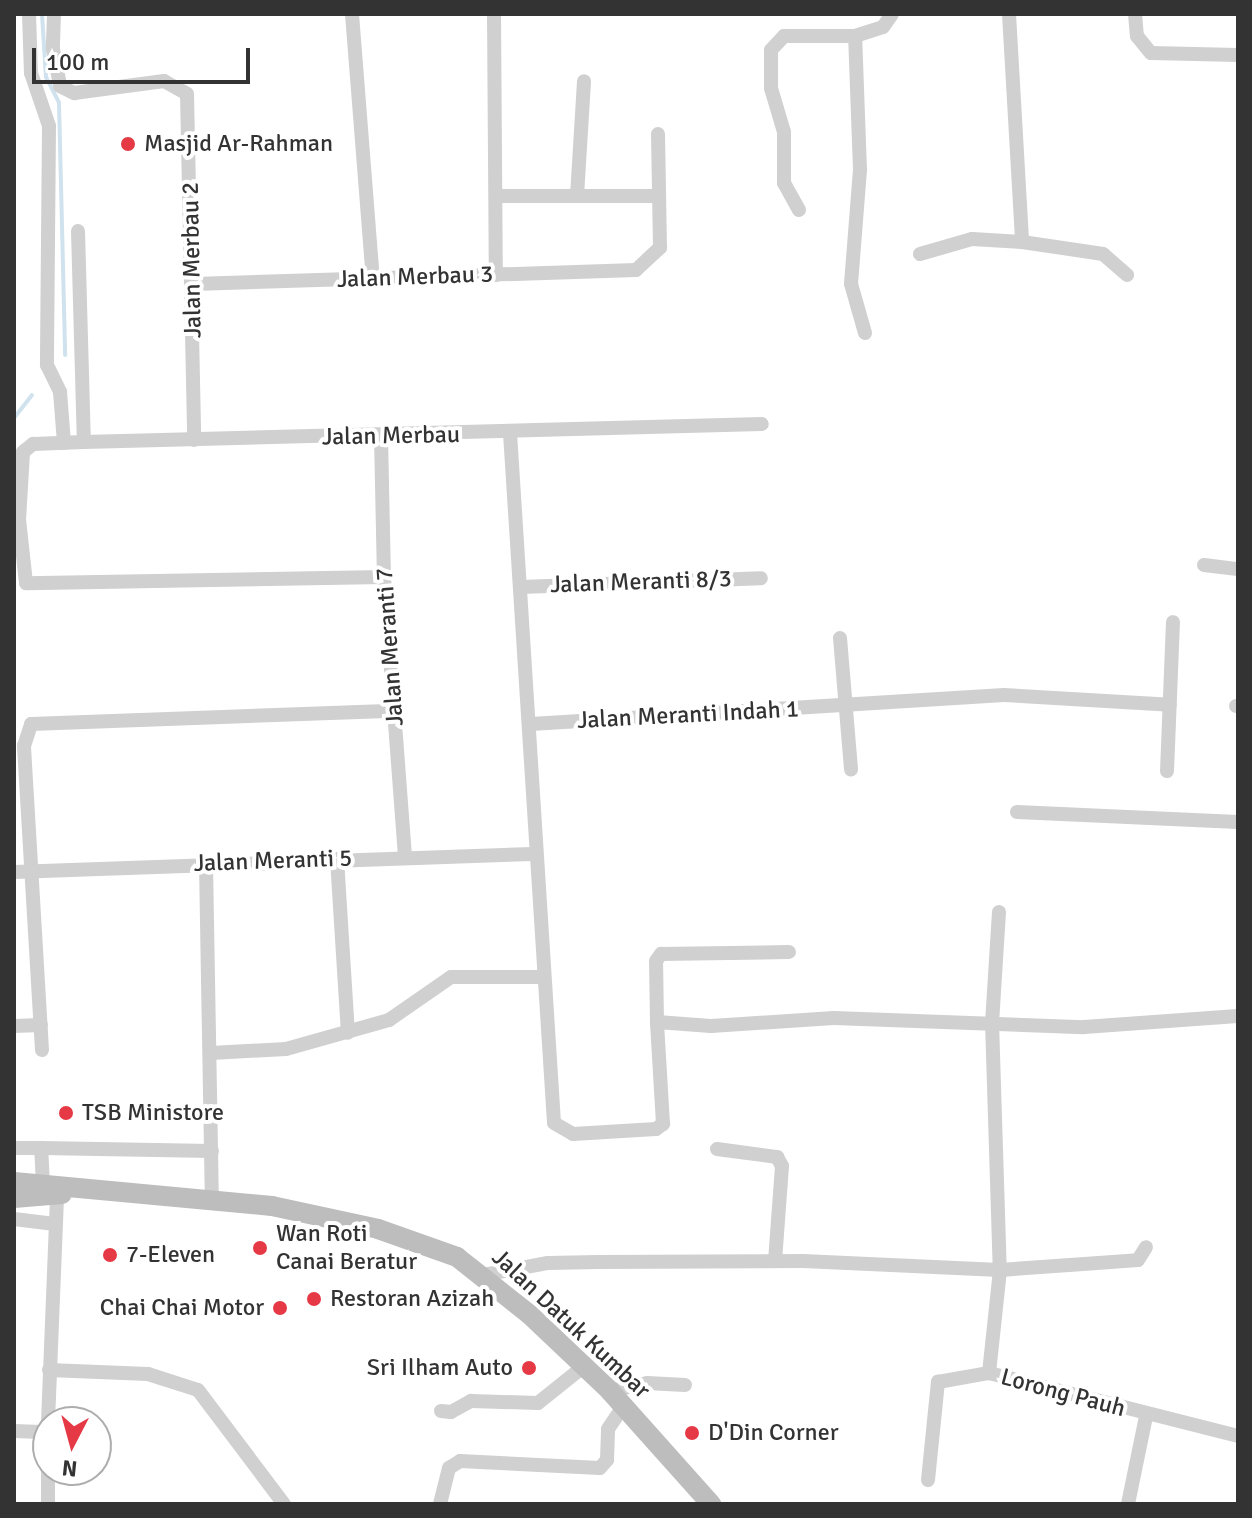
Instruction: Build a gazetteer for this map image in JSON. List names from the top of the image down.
{
  "streets": {
    "main road": ["Jalan Datuk Kumbar"],
    "street": [
      "Jalan Merbau 2",
      "Jalan Merbau 3",
      "Jalan Merbau",
      "Jalan Meranti 8/3",
      "Jalan Meranti 7",
      "Jalan Meranti Indah 1",
      "Jalan Meranti 5",
      "Lorong Pauh"
    ]
  },
  "crossings": [
    ["Jalan Merbau 2", "Jalan Merbau 3"],
    ["Jalan Merbau 2", "Jalan Merbau"],
    ["Jalan Merbau", "Jalan Meranti 7"],
    ["Jalan Meranti 7", "Jalan Meranti 5"]
  ],
  "places": [
    "Masjid Ar-Rahman",
    "TSB Ministore",
    "Wan Roti Canai Beratur",
    "7-Eleven",
    "Restoran Azizah",
    "Chai Chai Motor",
    "Sri Ilham Auto",
    "D'Din Corner"
  ],
  "scale_bar": "100 m",
  "north": "bottom"
}
